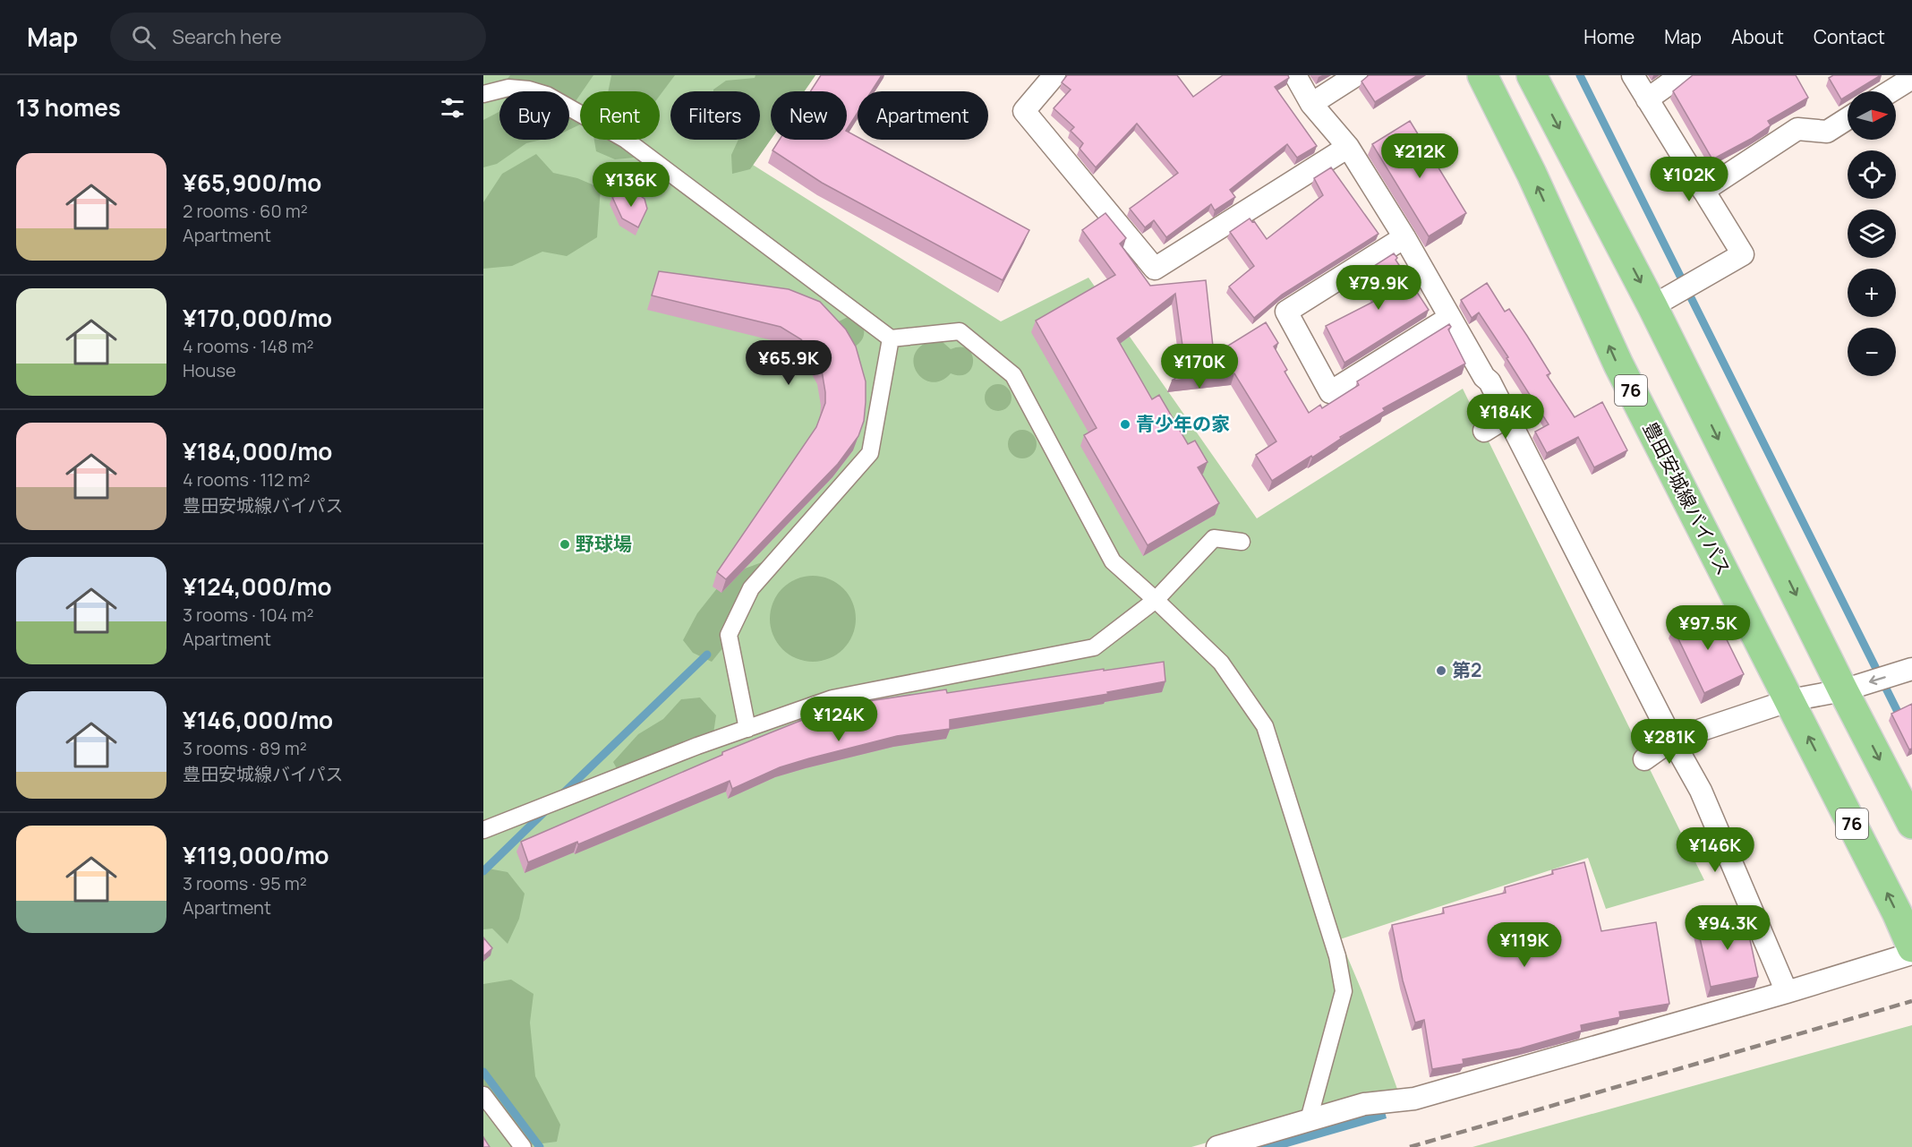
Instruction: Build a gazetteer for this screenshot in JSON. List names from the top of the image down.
{
  "streets": {
    "main road": ["76", "豊田安城線バイパス"]
  },
  "places": ["青少年の家", "野球場", "第2"],
  "north": "right",
  "page": {
    "header": "Map",
    "search": "Search here",
    "nav": [
      "Home",
      "Map",
      "About",
      "Contact"
    ],
    "heading": "13 homes",
    "map_buttons": ["+", "−"],
    "chip": [
      "Buy",
      "Rent",
      "Filters",
      "New",
      "Apartment"
    ],
    "price": [
      "¥212K",
      "¥102K",
      "¥136K",
      "¥79.9K",
      "¥65.9K",
      "¥170K",
      "¥184K",
      "¥97.5K",
      "¥124K",
      "¥281K",
      "¥146K",
      "¥94.3K",
      "¥119K"
    ],
    "list": [
      {
        "name": "¥65,900/mo",
        "note": "2 rooms · 60 m² · Apartment"
      },
      {
        "name": "¥170,000/mo",
        "note": "4 rooms · 148 m² · House"
      },
      {
        "name": "¥184,000/mo",
        "note": "4 rooms · 112 m² · 豊田安城線バイパス"
      },
      {
        "name": "¥124,000/mo",
        "note": "3 rooms · 104 m² · Apartment"
      },
      {
        "name": "¥146,000/mo",
        "note": "3 rooms · 89 m² · 豊田安城線バイパス"
      },
      {
        "name": "¥119,000/mo",
        "note": "3 rooms · 95 m² · Apartment"
      }
    ]
  }
}
